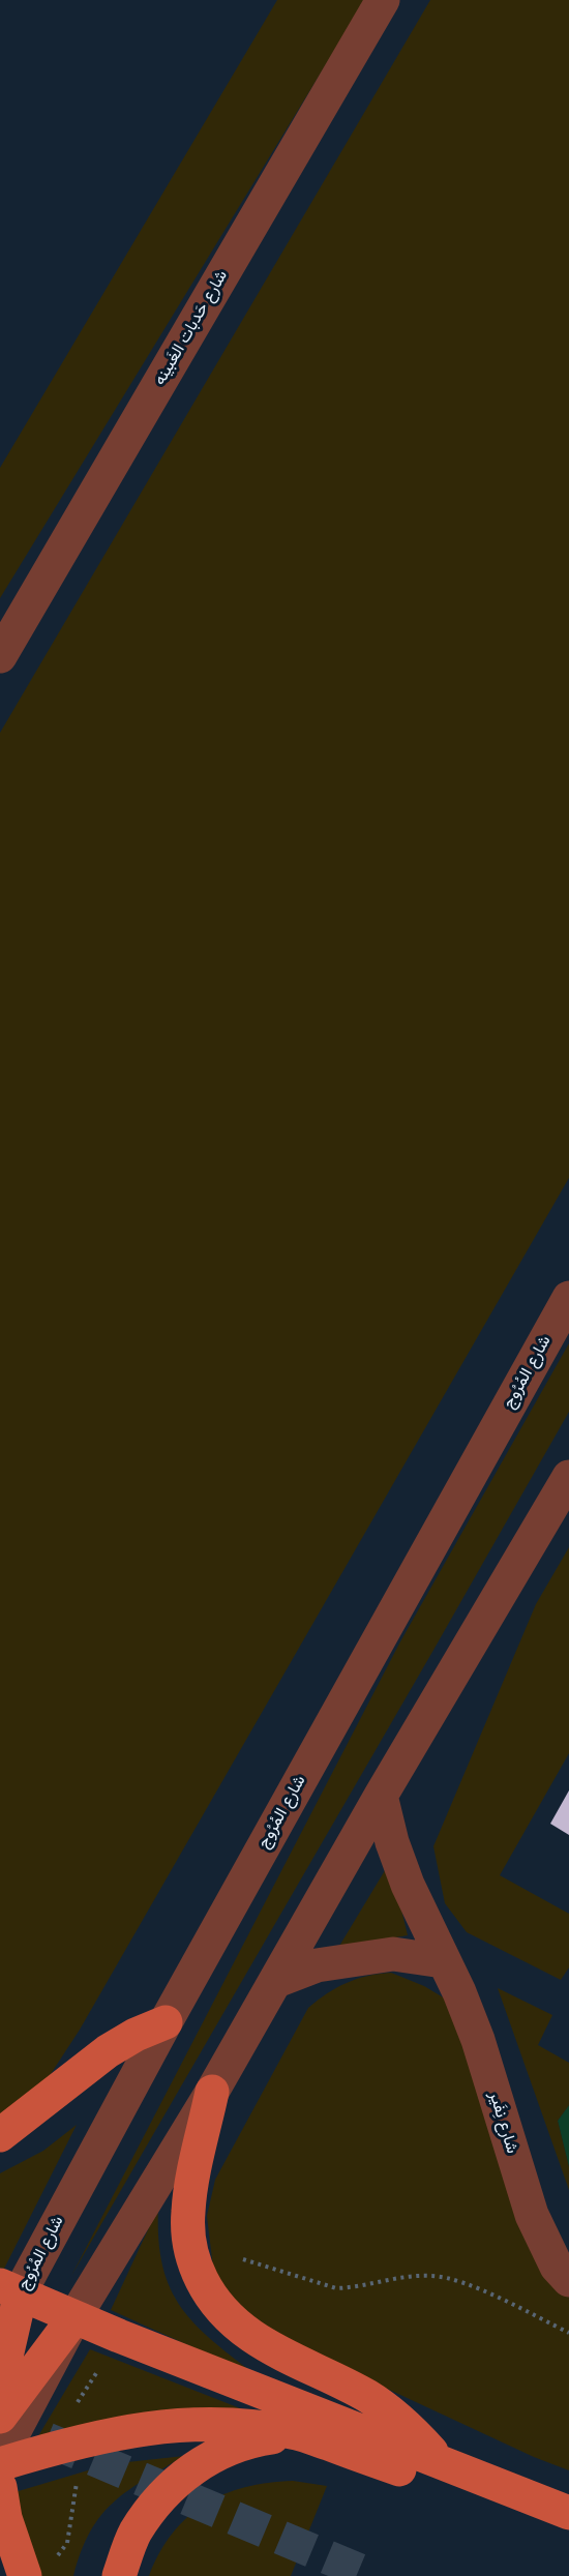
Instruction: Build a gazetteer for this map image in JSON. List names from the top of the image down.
{
  "streets": {
    "street": ["شارع حَدبات الغَبينه", "شارع المُرُوج", "شارع نِفَير"]
  }
}
